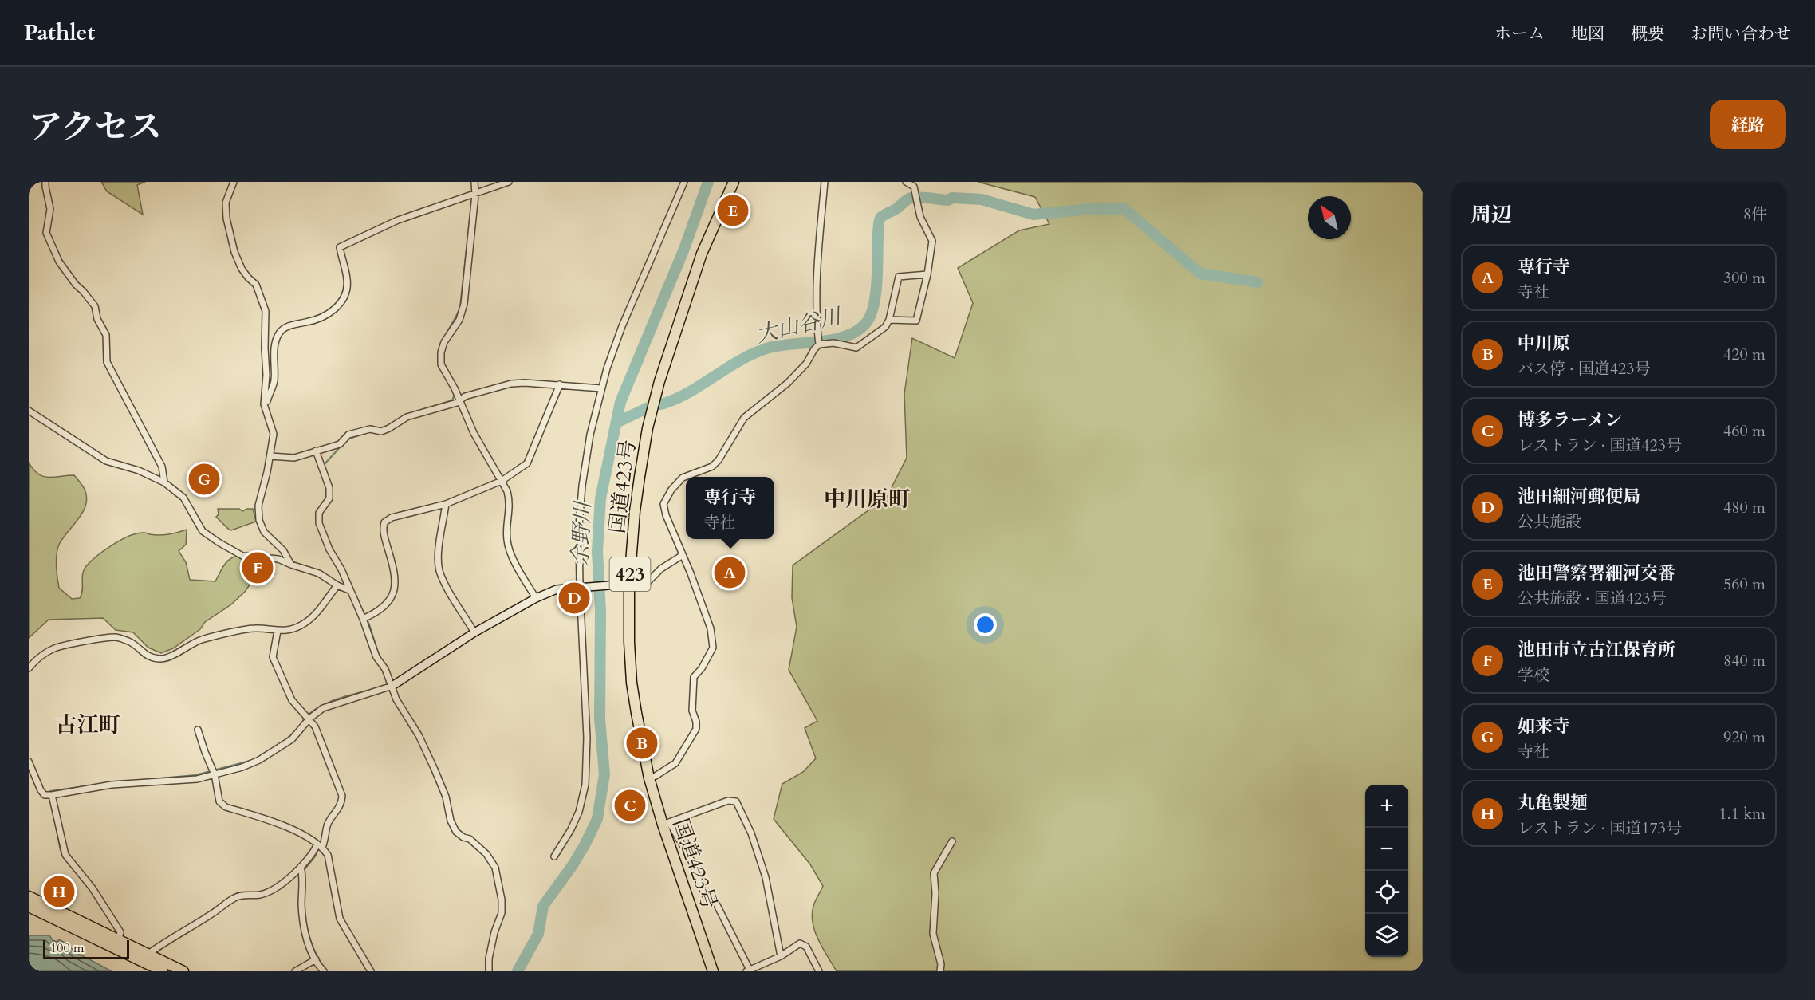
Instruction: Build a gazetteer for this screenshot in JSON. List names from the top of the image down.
{
  "streets": {
    "highway": ["国道423号", "423"]
  },
  "districts": ["中川原町", "古江町"],
  "water": ["大山谷川", "余野川"],
  "scale_bar": "100 m",
  "north": "top left",
  "page": {
    "header": "Pathlet",
    "nav": [
      "ホーム",
      "地図",
      "概要",
      "お問い合わせ"
    ],
    "title": "アクセス",
    "buttons": "経路",
    "heading": ["周辺", "8件"],
    "pins": [
      "E",
      "G",
      "F",
      "A",
      "D",
      "B",
      "C",
      "H"
    ],
    "list": [
      {
        "mark": "A",
        "name": "専行寺",
        "note": "寺社",
        "value": "300 m"
      },
      {
        "mark": "B",
        "name": "中川原",
        "note": "バス停 · 国道423号",
        "value": "420 m"
      },
      {
        "mark": "C",
        "name": "博多ラーメン",
        "note": "レストラン · 国道423号",
        "value": "460 m"
      },
      {
        "mark": "D",
        "name": "池田細河郵便局",
        "note": "公共施設",
        "value": "480 m"
      },
      {
        "mark": "E",
        "name": "池田警察署細河交番",
        "note": "公共施設 · 国道423号",
        "value": "560 m"
      },
      {
        "mark": "F",
        "name": "池田市立古江保育所",
        "note": "学校",
        "value": "840 m"
      },
      {
        "mark": "G",
        "name": "如来寺",
        "note": "寺社",
        "value": "920 m"
      },
      {
        "mark": "H",
        "name": "丸亀製麺",
        "note": "レストラン · 国道173号",
        "value": "1.1 km"
      }
    ],
    "popup": ["専行寺", "寺社"],
    "map_buttons": ["+", "−"],
    "scale": "100 m"
  }
}
